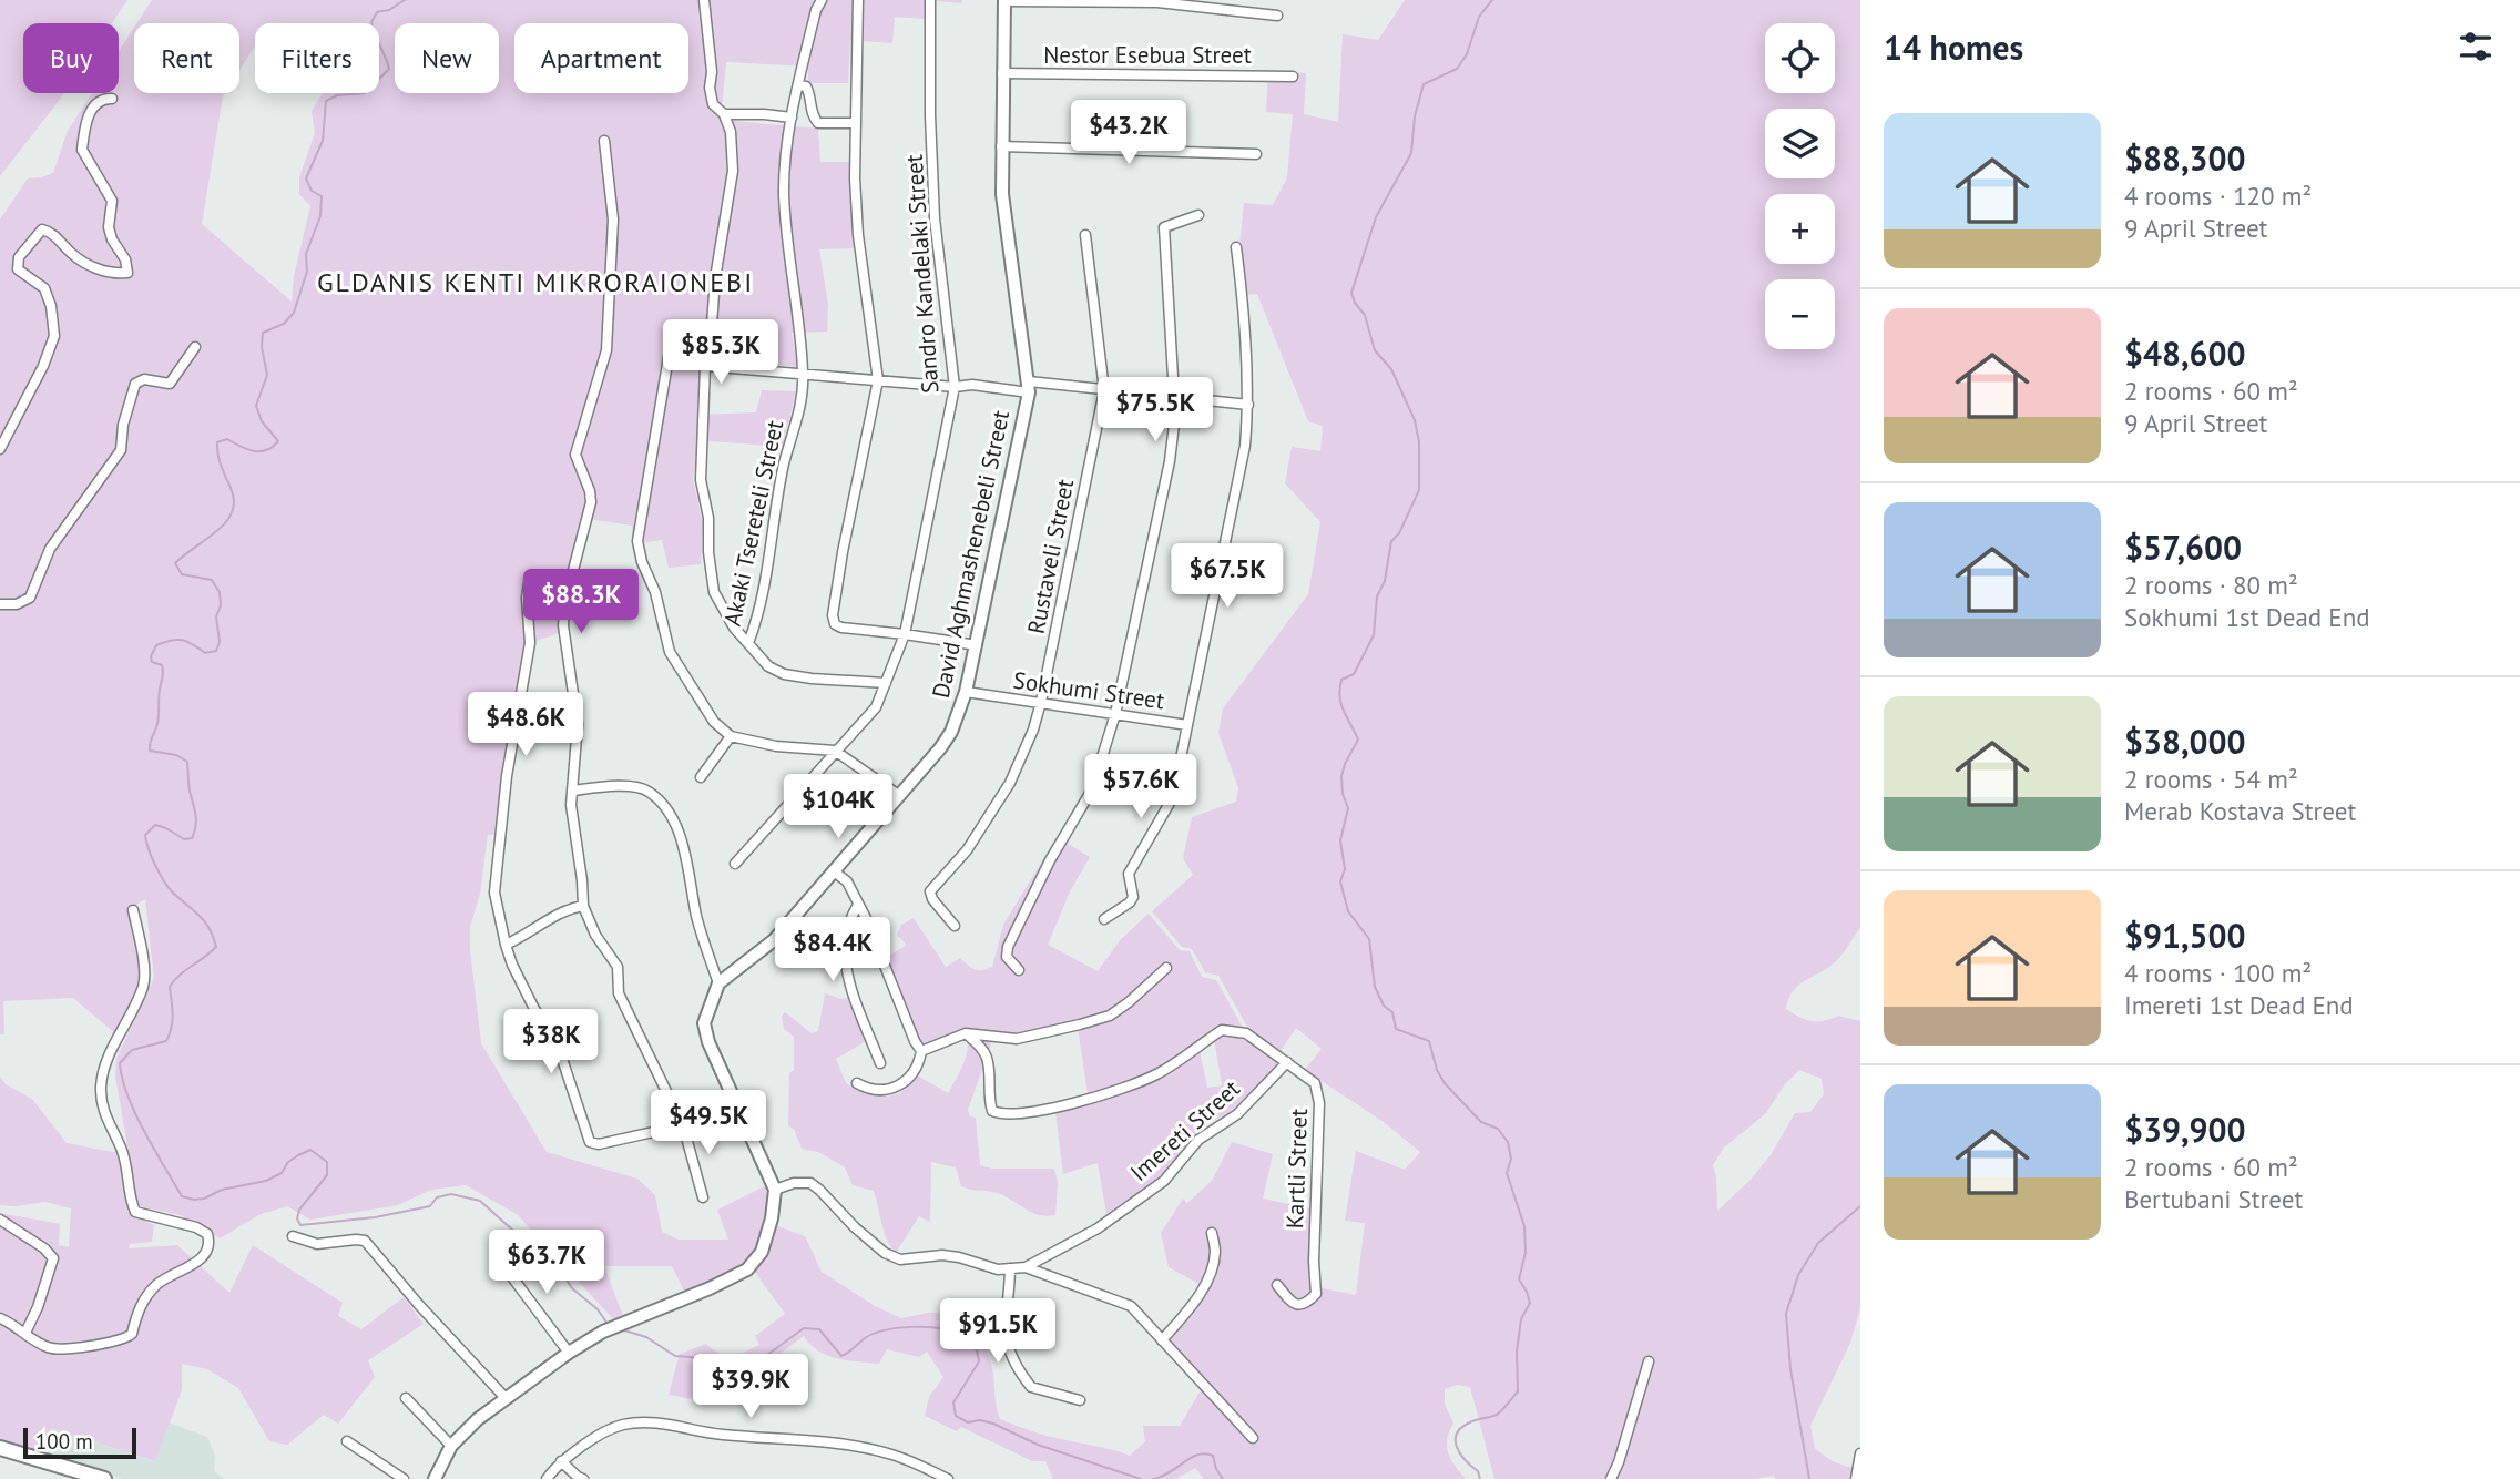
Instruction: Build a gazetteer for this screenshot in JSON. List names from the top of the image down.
{
  "streets": {
    "street": [
      "Nestor Esebua Street",
      "Sandro Kandelaki Street",
      "Akaki Tsereteli Street",
      "David Aghmashenebeli Street",
      "Rustaveli Street",
      "Sokhumi Street",
      "Imereti Street",
      "Kartli Street"
    ]
  },
  "crossings": [
    ["Nestor Esebua Street", "David Aghmashenebeli Street"],
    ["David Aghmashenebeli Street", "Sokhumi Street"],
    ["Rustaveli Street", "Sokhumi Street"],
    ["Imereti Street", "Kartli Street"]
  ],
  "districts": ["GLDANIS KENTI MIKRORAIONEBI"],
  "scale_bar": "100 m",
  "page": {
    "heading": "14 homes",
    "map_buttons": ["+", "−"],
    "chip": [
      "Buy",
      "Rent",
      "Filters",
      "New",
      "Apartment"
    ],
    "list": [
      {
        "name": "$88,300",
        "note": "4 rooms · 120 m² · 9 April Street"
      },
      {
        "name": "$48,600",
        "note": "2 rooms · 60 m² · 9 April Street"
      },
      {
        "name": "$57,600",
        "note": "2 rooms · 80 m² · Sokhumi 1st Dead End"
      },
      {
        "name": "$38,000",
        "note": "2 rooms · 54 m² · Merab Kostava Street"
      },
      {
        "name": "$91,500",
        "note": "4 rooms · 100 m² · Imereti 1st Dead End"
      },
      {
        "name": "$39,900",
        "note": "2 rooms · 60 m² · Bertubani Street"
      }
    ],
    "price": [
      "$43.2K",
      "$85.3K",
      "$75.5K",
      "$67.5K",
      "$88.3K",
      "$48.6K",
      "$57.6K",
      "$104K",
      "$84.4K",
      "$38K",
      "$49.5K",
      "$63.7K",
      "$91.5K",
      "$39.9K"
    ],
    "scale": "100 m"
  }
}
